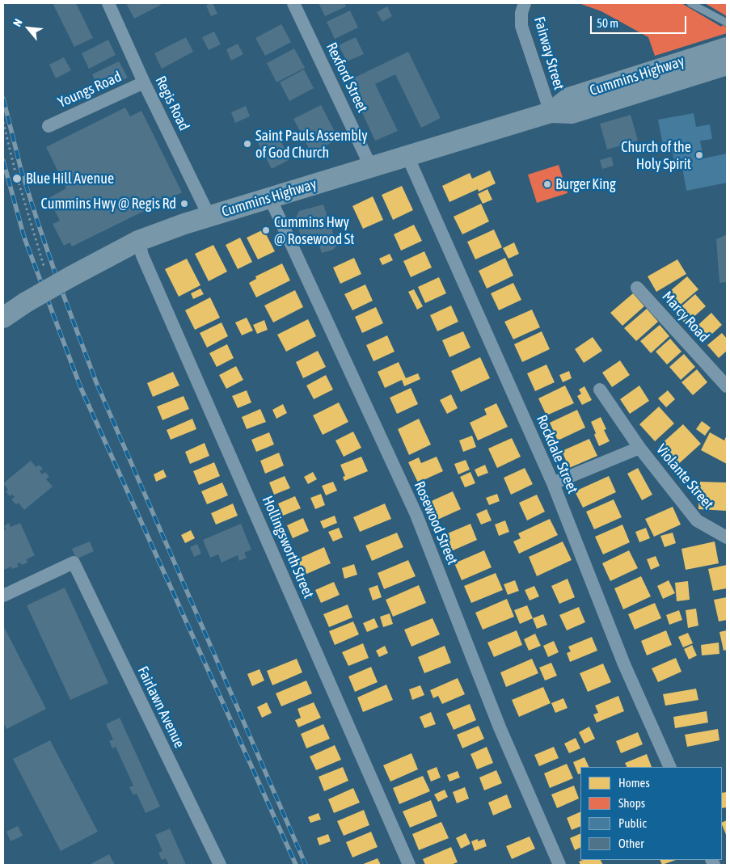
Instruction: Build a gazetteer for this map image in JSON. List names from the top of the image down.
{
  "streets": {
    "main road": ["Cummins Highway"],
    "street": [
      "Fairway Street",
      "Rexford Street",
      "Youngs Road",
      "Regis Road",
      "Marcy Road",
      "Rockdale Street",
      "Violante Street",
      "Rosewood Street",
      "Hollingsworth Street",
      "Fairlawn Avenue"
    ]
  },
  "crossings": [
    ["Fairway Street", "Cummins Highway"],
    ["Cummins Highway", "Rexford Street"],
    ["Cummins Highway", "Regis Road"],
    ["Cummins Highway", "Rockdale Street"],
    ["Cummins Highway", "Rosewood Street"],
    ["Cummins Highway", "Hollingsworth Street"],
    ["Youngs Road", "Regis Road"],
    ["Rockdale Street", "Violante Street"]
  ],
  "places": [
    "Saint Pauls Assembly of God Church",
    "Church of the Holy Spirit",
    "Blue Hill Avenue",
    "Burger King",
    "Cummins Hwy @ Regis Rd",
    "Cummins Hwy @ Rosewood St"
  ],
  "legend": [
    "Homes",
    "Shops",
    "Public",
    "Other"
  ],
  "scale_bar": "50 m",
  "north": "top left"
}
